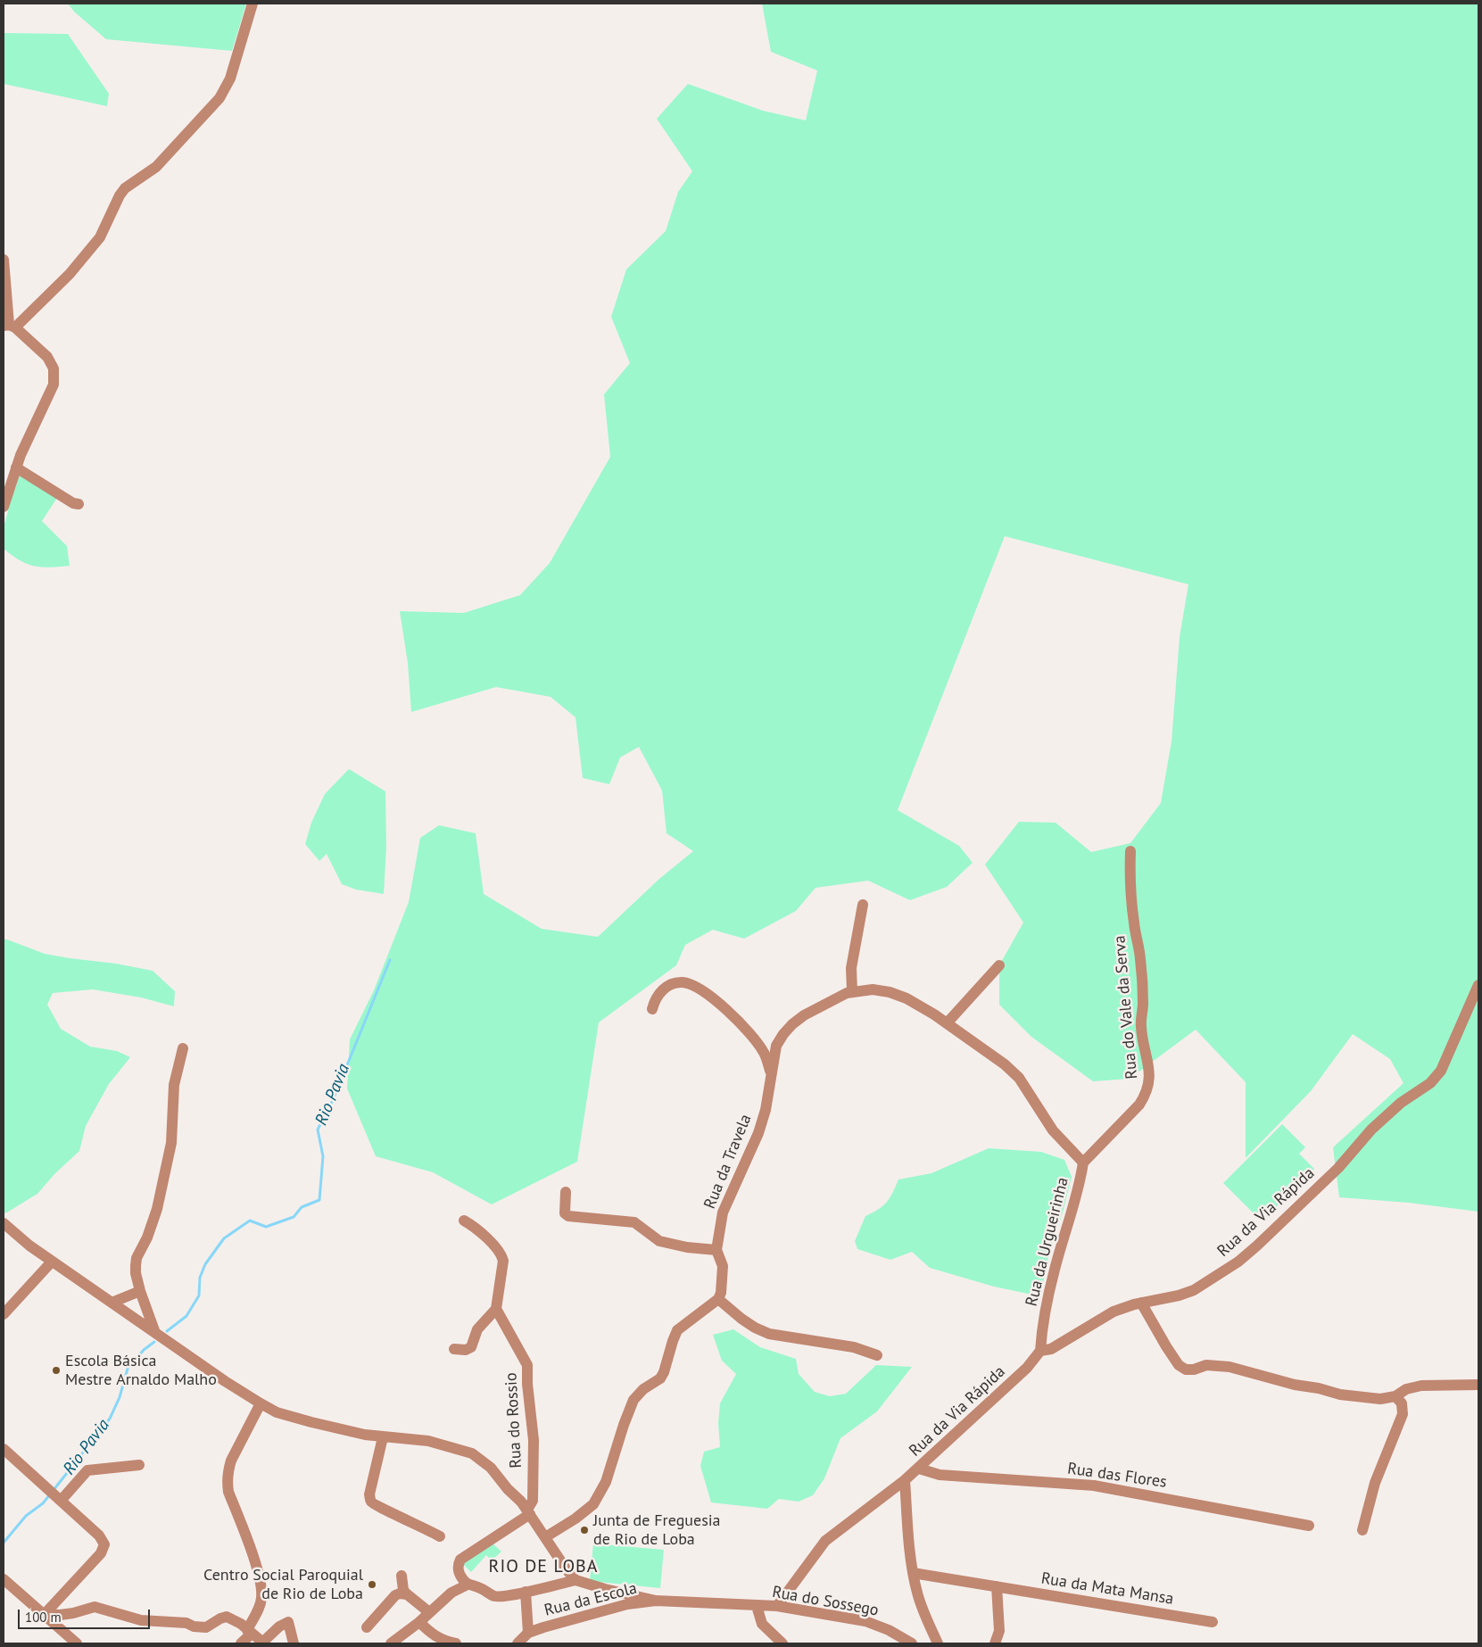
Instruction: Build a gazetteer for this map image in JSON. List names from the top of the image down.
{
  "streets": {
    "street": [
      "Rua do Vale da Serva",
      "Rua da Travela",
      "Rua da Via Rápida",
      "Rua da Urgueirinha",
      "Rua do Rossio",
      "Rua das Flores",
      "Rua da Mata Mansa",
      "Rua da Escola",
      "Rua do Sossego"
    ]
  },
  "crossings": [
    ["Rua do Vale da Serva", "Rua da Urgueirinha"],
    ["Rua da Travela", "Rua da Urgueirinha"],
    ["Rua da Via Rápida", "Rua da Urgueirinha"],
    ["Rua da Via Rápida", "Rua das Flores"],
    ["Rua da Via Rápida", "Rua do Sossego"],
    ["Rua da Escola", "Rua do Sossego"]
  ],
  "districts": ["RIO DE LOBA"],
  "water": ["Rio Pavia"],
  "places": ["Escola Básica Mestre Arnaldo Malho", "Junta de Freguesia de Rio de Loba", "Centro Social Paroquial de Rio de Loba"],
  "scale_bar": "100 m"
}
